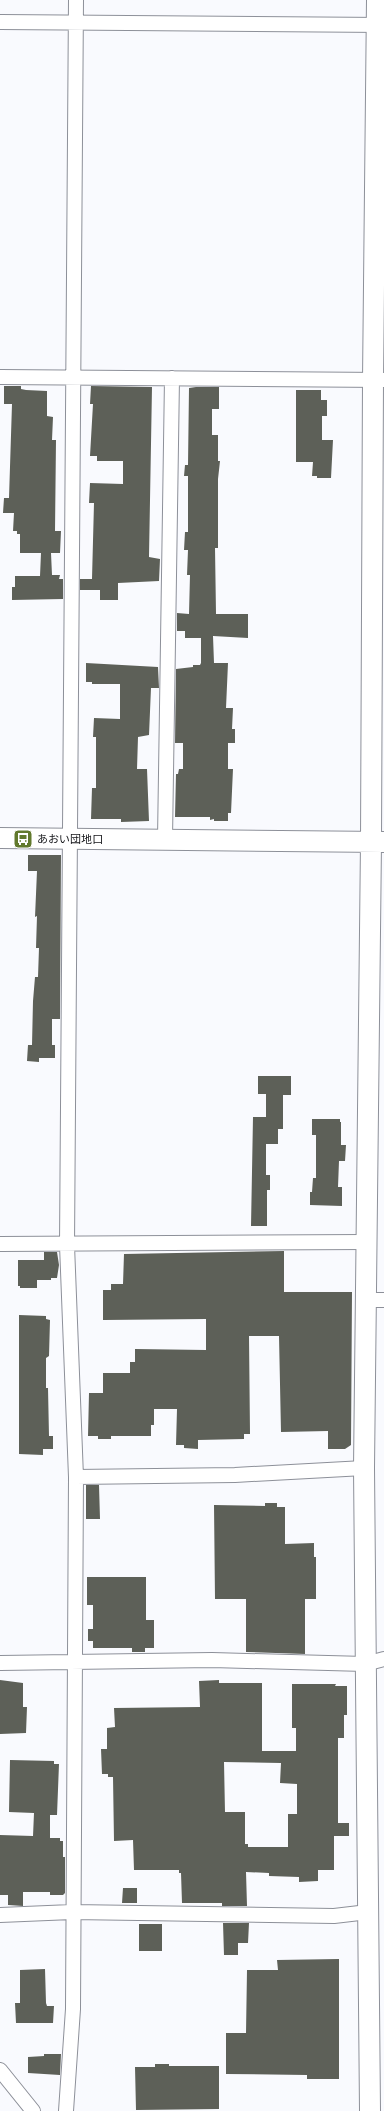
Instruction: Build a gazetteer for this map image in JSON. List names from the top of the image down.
{
  "places": {
    "bus stop": ["あおい団地口"]
  }
}
